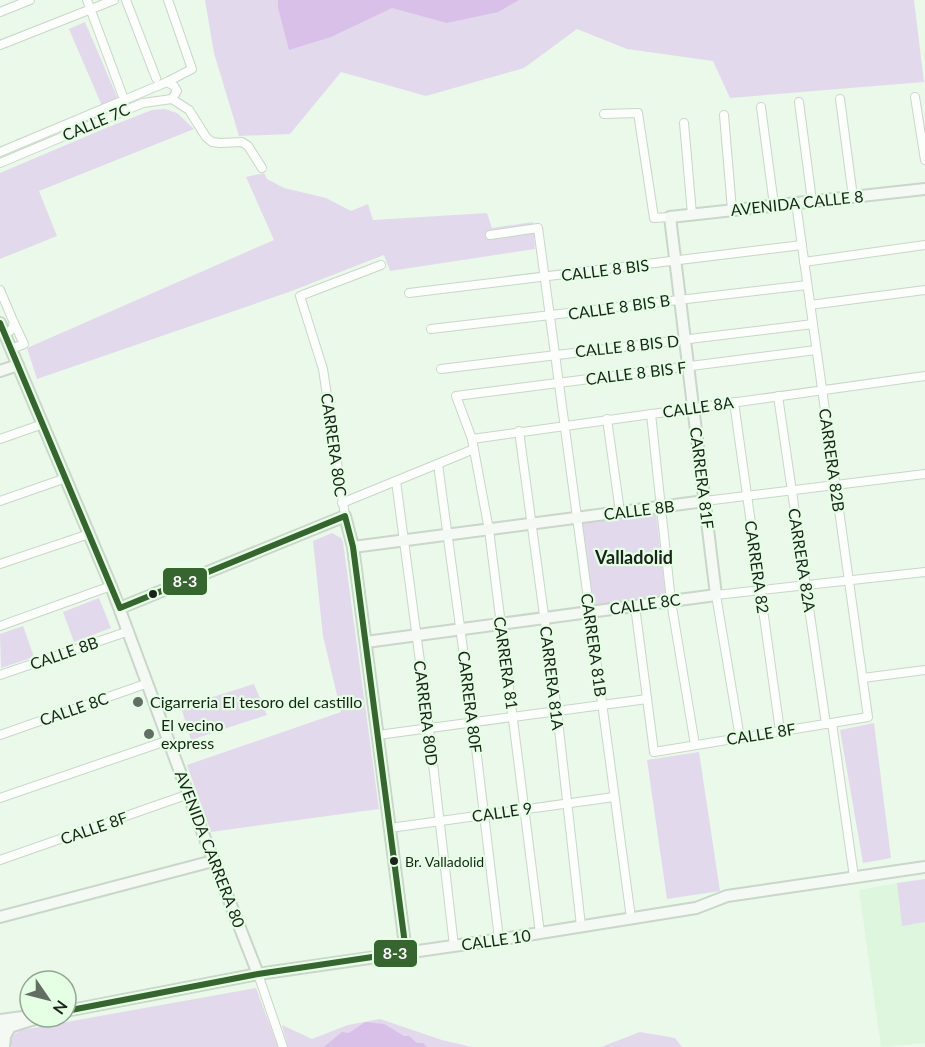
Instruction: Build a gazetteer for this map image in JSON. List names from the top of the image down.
{
  "streets": {
    "street": [
      "CALLE 7C",
      "AVENIDA CALLE 8",
      "CALLE 8 BIS",
      "CALLE 8 BIS B",
      "CALLE 8 BIS D",
      "CALLE 8 BIS F",
      "CALLE 8A",
      "CARRERA 80C",
      "CARRERA 82B",
      "CARRERA 81F",
      "CALLE 8B",
      "CARRERA 82A",
      "CARRERA 82",
      "CALLE 8C",
      "CARRERA 81B",
      "CARRERA 81",
      "CARRERA 81A",
      "CARRERA 80F",
      "CARRERA 80D",
      "CALLE 8F",
      "CALLE 9",
      "AVENIDA CARRERA 80",
      "CALLE 10"
    ]
  },
  "crossings": [
    ["AVENIDA CALLE 8", "CARRERA 82B"],
    ["AVENIDA CALLE 8", "CARRERA 81F"],
    ["CALLE 8 BIS", "CARRERA 82B"],
    ["CALLE 8 BIS", "CARRERA 81F"],
    ["CALLE 8 BIS", "CARRERA 81B"],
    ["CALLE 8 BIS B", "CARRERA 82B"],
    ["CALLE 8 BIS B", "CARRERA 81F"],
    ["CALLE 8 BIS B", "CARRERA 81B"],
    ["CALLE 8 BIS D", "CARRERA 82B"],
    ["CALLE 8 BIS D", "CARRERA 81F"],
    ["CALLE 8 BIS D", "CARRERA 81B"],
    ["CALLE 8 BIS F", "CARRERA 82B"],
    ["CALLE 8 BIS F", "CARRERA 81F"],
    ["CALLE 8 BIS F", "CARRERA 81B"],
    ["CALLE 8 BIS F", "CARRERA 81"],
    ["CALLE 8A", "CARRERA 82B"],
    ["CALLE 8A", "CARRERA 81F"],
    ["CALLE 8A", "CARRERA 82A"],
    ["CALLE 8A", "CARRERA 82"],
    ["CALLE 8A", "CARRERA 81B"],
    ["CALLE 8A", "CARRERA 81"],
    ["CALLE 8A", "CARRERA 81A"],
    ["CARRERA 80C", "CALLE 8B"],
    ["CARRERA 80C", "CALLE 8C"],
    ["CARRERA 80C", "CALLE 9"],
    ["CARRERA 80C", "CALLE 10"],
    ["CARRERA 82B", "CALLE 8B"],
    ["CARRERA 82B", "CALLE 8C"],
    ["CARRERA 82B", "CALLE 8F"],
    ["CARRERA 81F", "CALLE 8B"],
    ["CARRERA 81F", "CALLE 8C"],
    ["CARRERA 81F", "CALLE 8F"],
    ["CALLE 8B", "CARRERA 82A"],
    ["CALLE 8B", "CARRERA 82"],
    ["CALLE 8B", "CARRERA 81B"],
    ["CALLE 8B", "CARRERA 81"],
    ["CALLE 8B", "CARRERA 81A"],
    ["CALLE 8B", "CARRERA 80F"],
    ["CALLE 8B", "CARRERA 80D"],
    ["CALLE 8B", "AVENIDA CARRERA 80"],
    ["CARRERA 82A", "CALLE 8C"],
    ["CARRERA 82A", "CALLE 8F"],
    ["CARRERA 82A", "CALLE 10"],
    ["CARRERA 82", "CALLE 8C"],
    ["CARRERA 82", "CALLE 8F"],
    ["CALLE 8C", "CARRERA 81B"],
    ["CALLE 8C", "CARRERA 81"],
    ["CALLE 8C", "CARRERA 81A"],
    ["CALLE 8C", "CARRERA 80F"],
    ["CALLE 8C", "CARRERA 80D"],
    ["CALLE 8C", "AVENIDA CARRERA 80"],
    ["CARRERA 81B", "CALLE 9"],
    ["CARRERA 81B", "CALLE 10"],
    ["CARRERA 81", "CALLE 9"],
    ["CARRERA 81", "CALLE 10"],
    ["CARRERA 81A", "CALLE 9"],
    ["CARRERA 81A", "CALLE 10"],
    ["CARRERA 80F", "CALLE 9"],
    ["CARRERA 80F", "CALLE 10"],
    ["CARRERA 80D", "CALLE 9"],
    ["CARRERA 80D", "CALLE 10"],
    ["CALLE 8F", "AVENIDA CARRERA 80"],
    ["AVENIDA CARRERA 80", "CALLE 10"]
  ],
  "districts": ["Valladolid"],
  "places": ["Cigarreria El tesoro del castillo", "El vecino express", "Br. Valladolid"],
  "lines": ["transit line 8-3"],
  "north": "bottom right"
}
